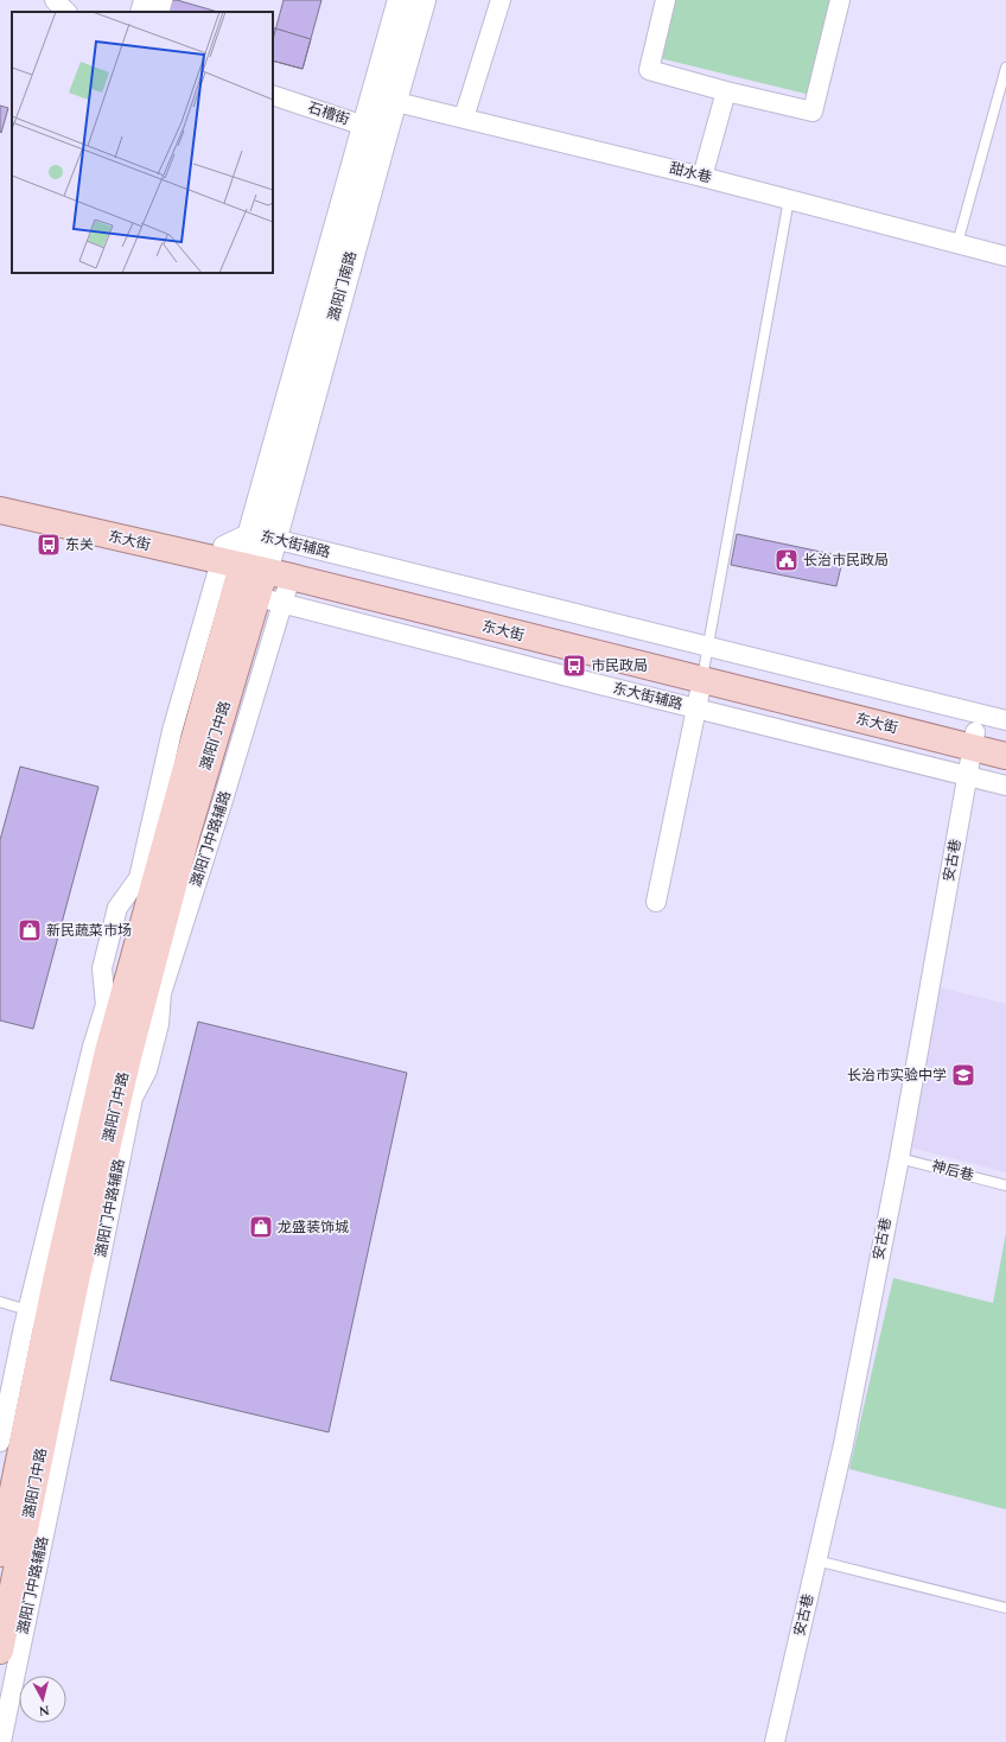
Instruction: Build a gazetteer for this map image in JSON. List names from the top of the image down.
{
  "streets": {
    "main road": ["潞阳门南路", "东大街", "潞阳门中路"],
    "street": [
      "石槽街",
      "甜水巷",
      "东大街辅路",
      "潞阳门中路辅路",
      "安古巷"
    ],
    "lane": ["神后巷"]
  },
  "crossings": [
    ["石槽街", "潞阳门南路"],
    ["甜水巷", "潞阳门南路"],
    ["潞阳门南路", "东大街"],
    ["潞阳门南路", "潞阳门中路"],
    ["东大街", "潞阳门中路"],
    ["东大街", "潞阳门中路辅路"],
    ["东大街", "安古巷"],
    ["东大街辅路", "潞阳门中路"],
    ["东大街辅路", "潞阳门中路辅路"],
    ["东大街辅路", "安古巷"],
    ["安古巷", "神后巷"]
  ],
  "places": {
    "bus stop": ["东关", "市民政局"],
    "public building": ["长治市民政局"],
    "shop": ["新民蔬菜市场", "龙盛装饰城"],
    "school or university": ["长治市实验中学"]
  },
  "north": "bottom"
}
